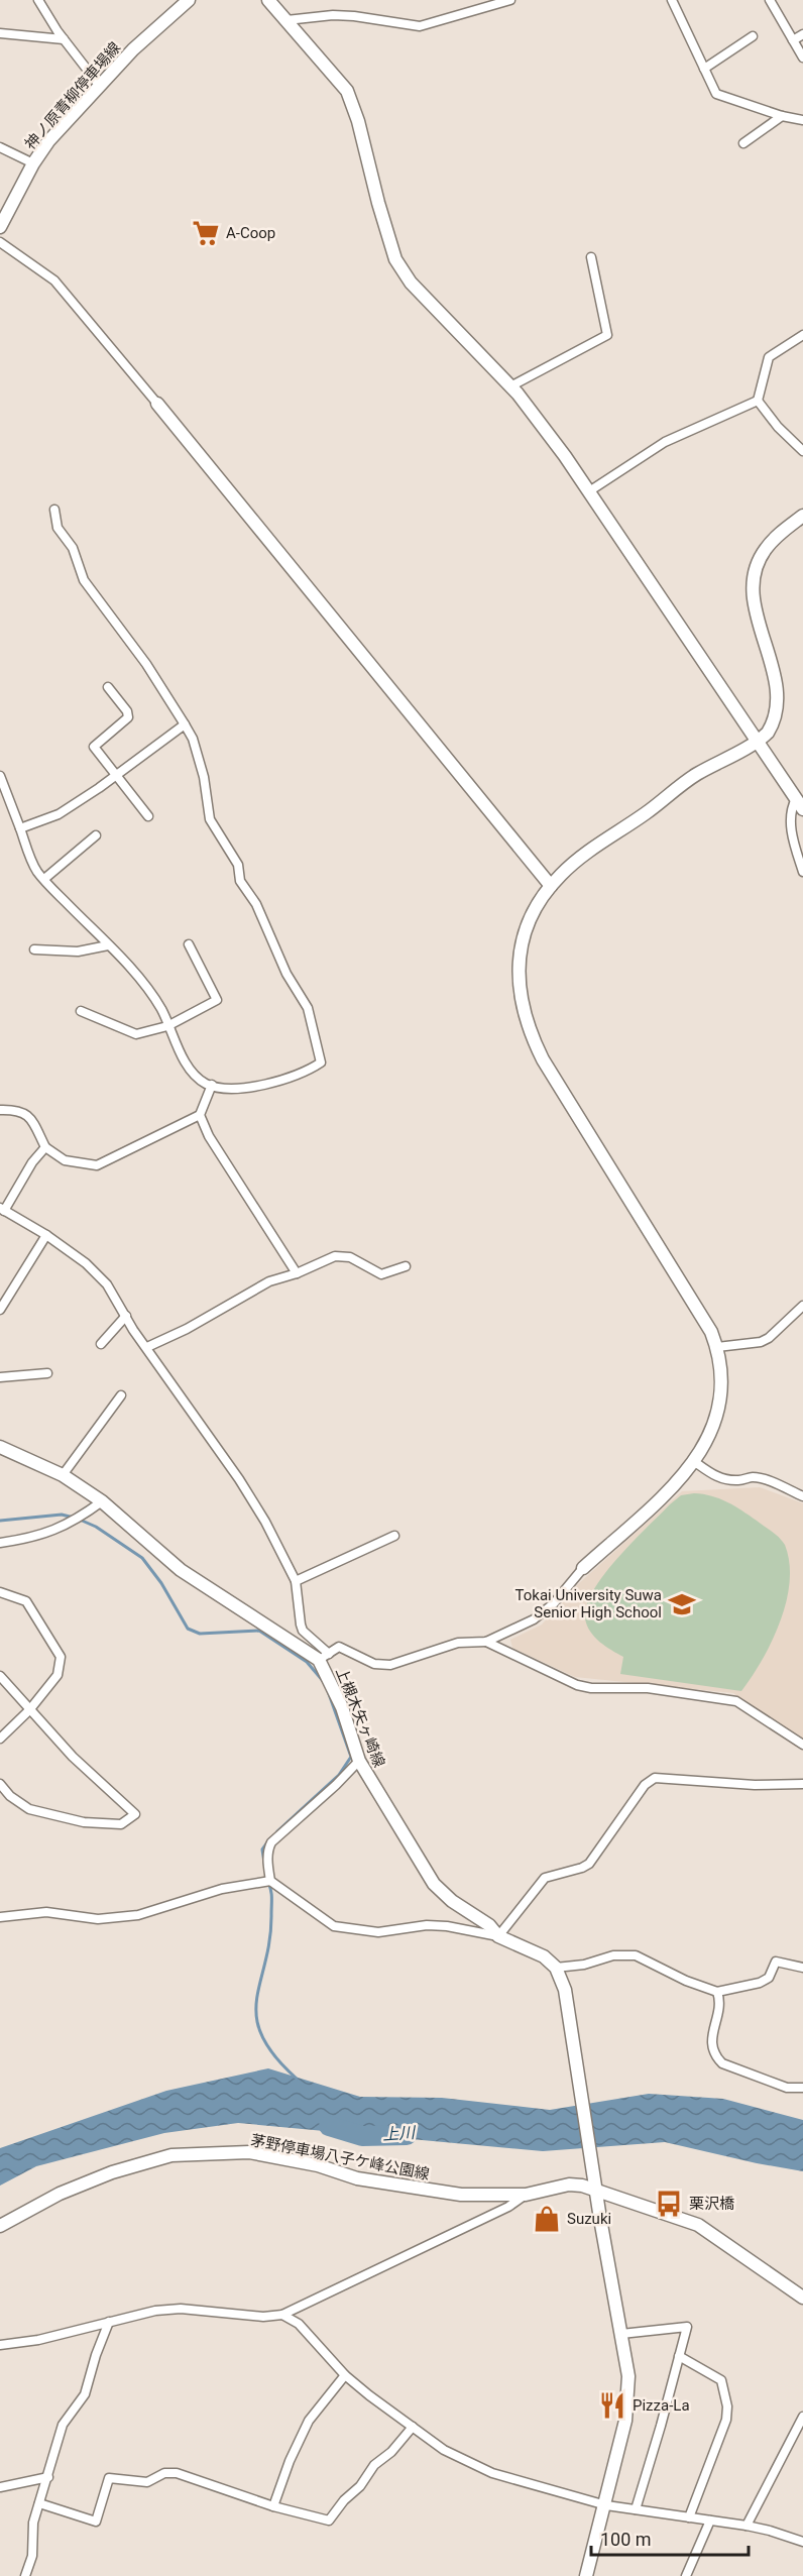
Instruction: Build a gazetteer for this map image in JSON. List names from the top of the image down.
{
  "streets": {
    "street": ["神ノ原青柳停車場線", "上槻木矢ヶ崎線", "茅野停車場八子ケ峰公園線"]
  },
  "water": ["上川"],
  "places": {
    "supermarket": ["A-Coop"],
    "school or university": ["Tokai University Suwa Senior High School"],
    "bus stop": ["栗沢橋"],
    "shop": ["Suzuki"],
    "restaurant": ["Pizza-La"]
  },
  "scale_bar": "100 m"
}
